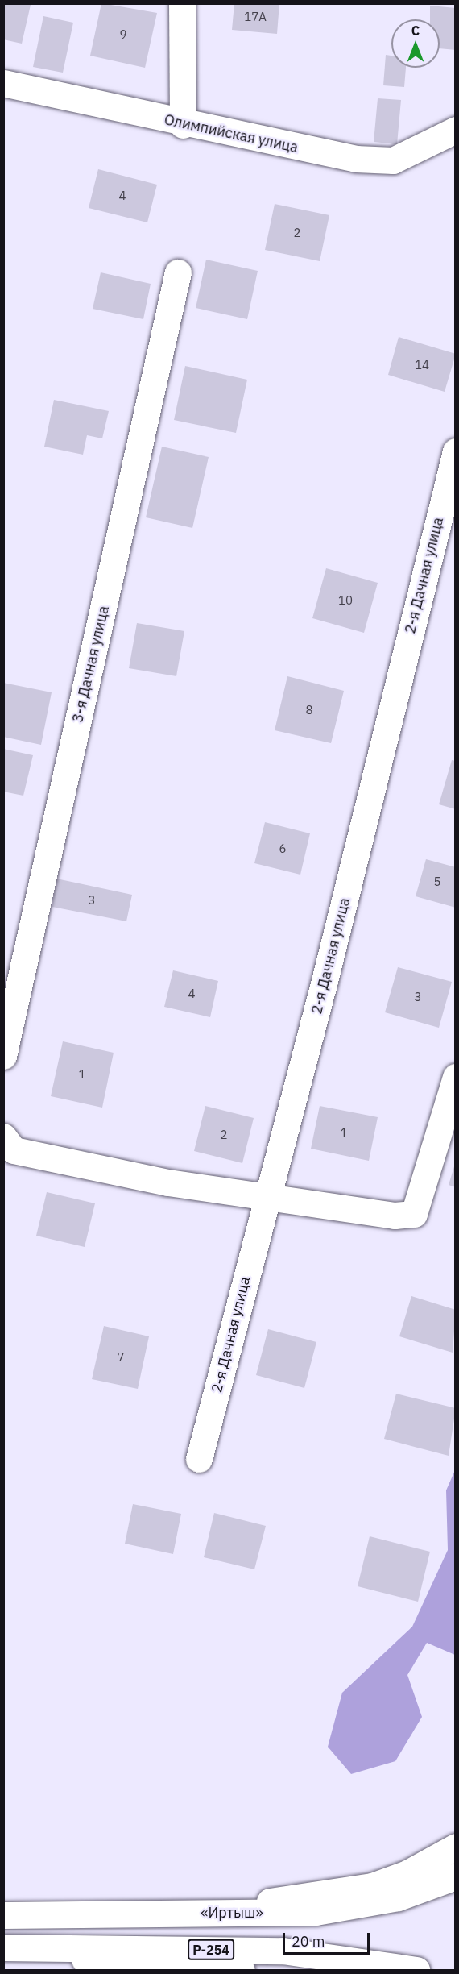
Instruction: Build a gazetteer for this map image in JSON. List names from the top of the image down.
{
  "streets": {
    "main road": [
      "Олимпийская улица",
      "2-я Дачная улица",
      "3-я Дачная улица",
      "«Иртыш»",
      "Р-254"
    ]
  },
  "house_numbers": [
    "17А",
    "9",
    "4",
    "2",
    "14",
    "10",
    "8",
    "6",
    "5",
    "3",
    "4",
    "3",
    "1",
    "1",
    "2",
    "7"
  ],
  "scale_bar": "20 m",
  "north": "top"
}
